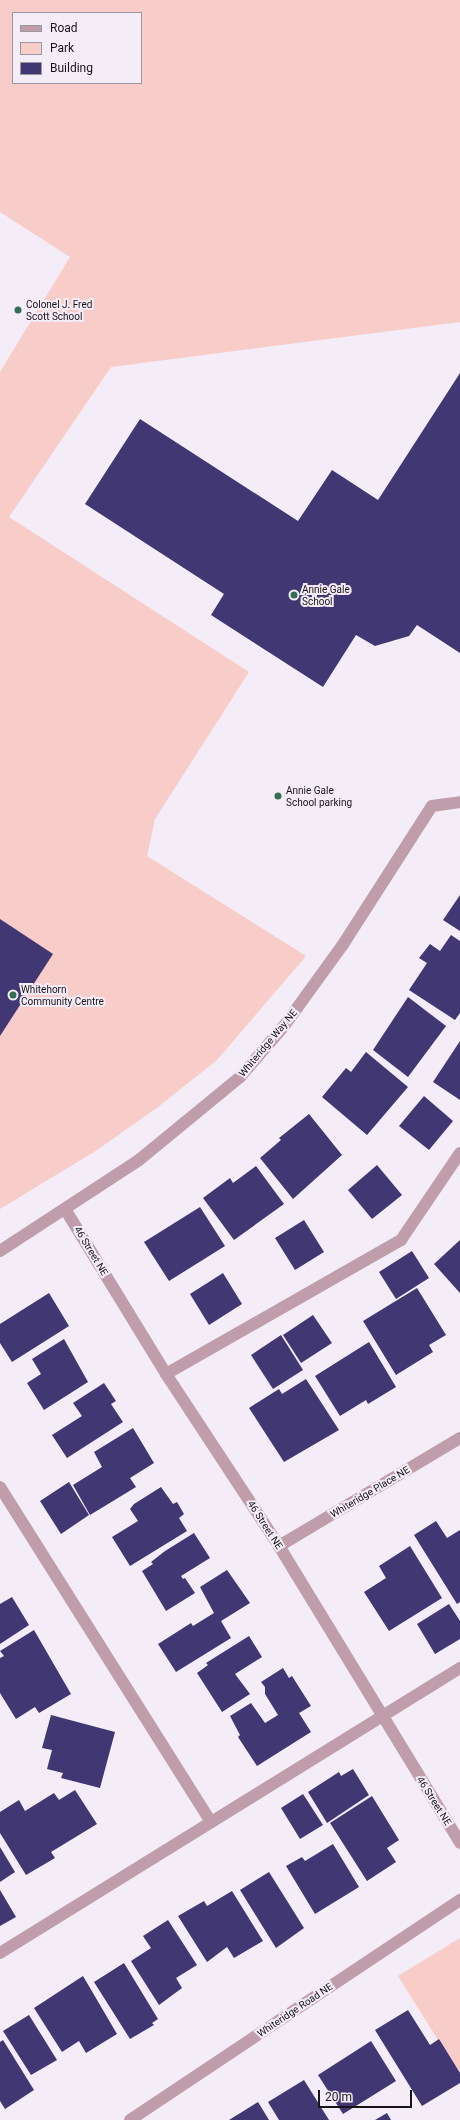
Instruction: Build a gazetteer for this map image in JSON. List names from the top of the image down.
{
  "streets": {
    "street": [
      "Whiteridge Way NE",
      "46 Street NE",
      "Whiteridge Place NE",
      "Whiteridge Road NE"
    ]
  },
  "crossings": [
    ["Whiteridge Way NE", "46 Street NE"],
    ["46 Street NE", "Whiteridge Place NE"]
  ],
  "places": [
    "Colonel J. Fred Scott School",
    "Annie Gale School",
    "Annie Gale School parking",
    "Whitehorn Community Centre"
  ],
  "legend": ["Road", "Park", "Building"],
  "scale_bar": "20 m"
}
